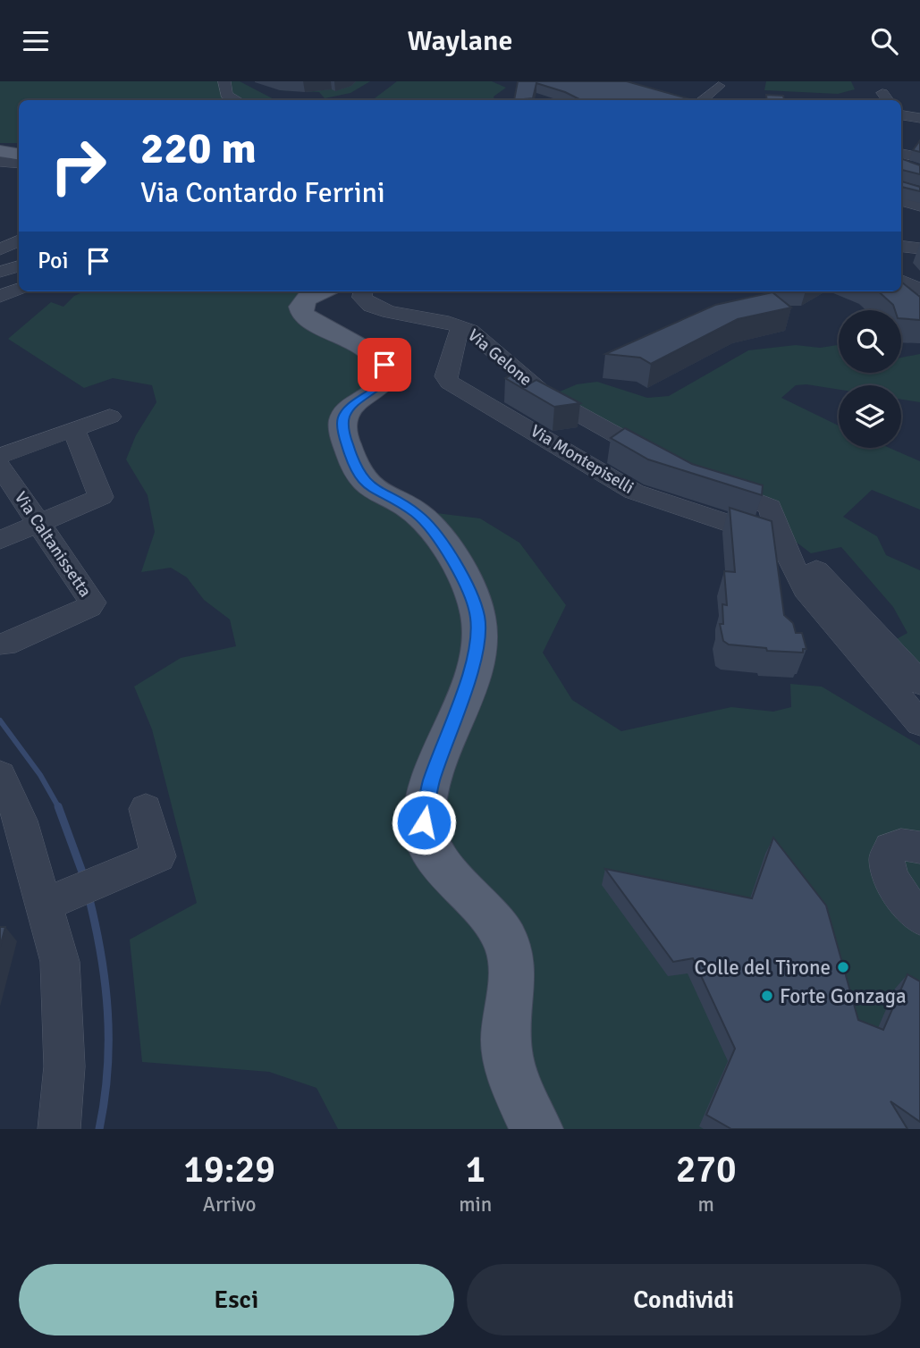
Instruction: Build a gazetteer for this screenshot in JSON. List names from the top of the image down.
{
  "streets": {
    "street": ["Via Gelone", "Via Montepiselli", "Via Caltanissetta"]
  },
  "crossings": [
    ["Via Gelone", "Via Montepiselli"]
  ],
  "places": ["Colle del Tirone", "Forte Gonzaga"],
  "page": {
    "header": "Waylane",
    "turn": ["220 m", "Via Contardo Ferrini"],
    "then": "Poi",
    "eta": [
      "19:29",
      "Arrivo",
      "1",
      "min",
      "270",
      "m"
    ],
    "buttons": ["Esci", "Condividi"]
  }
}
